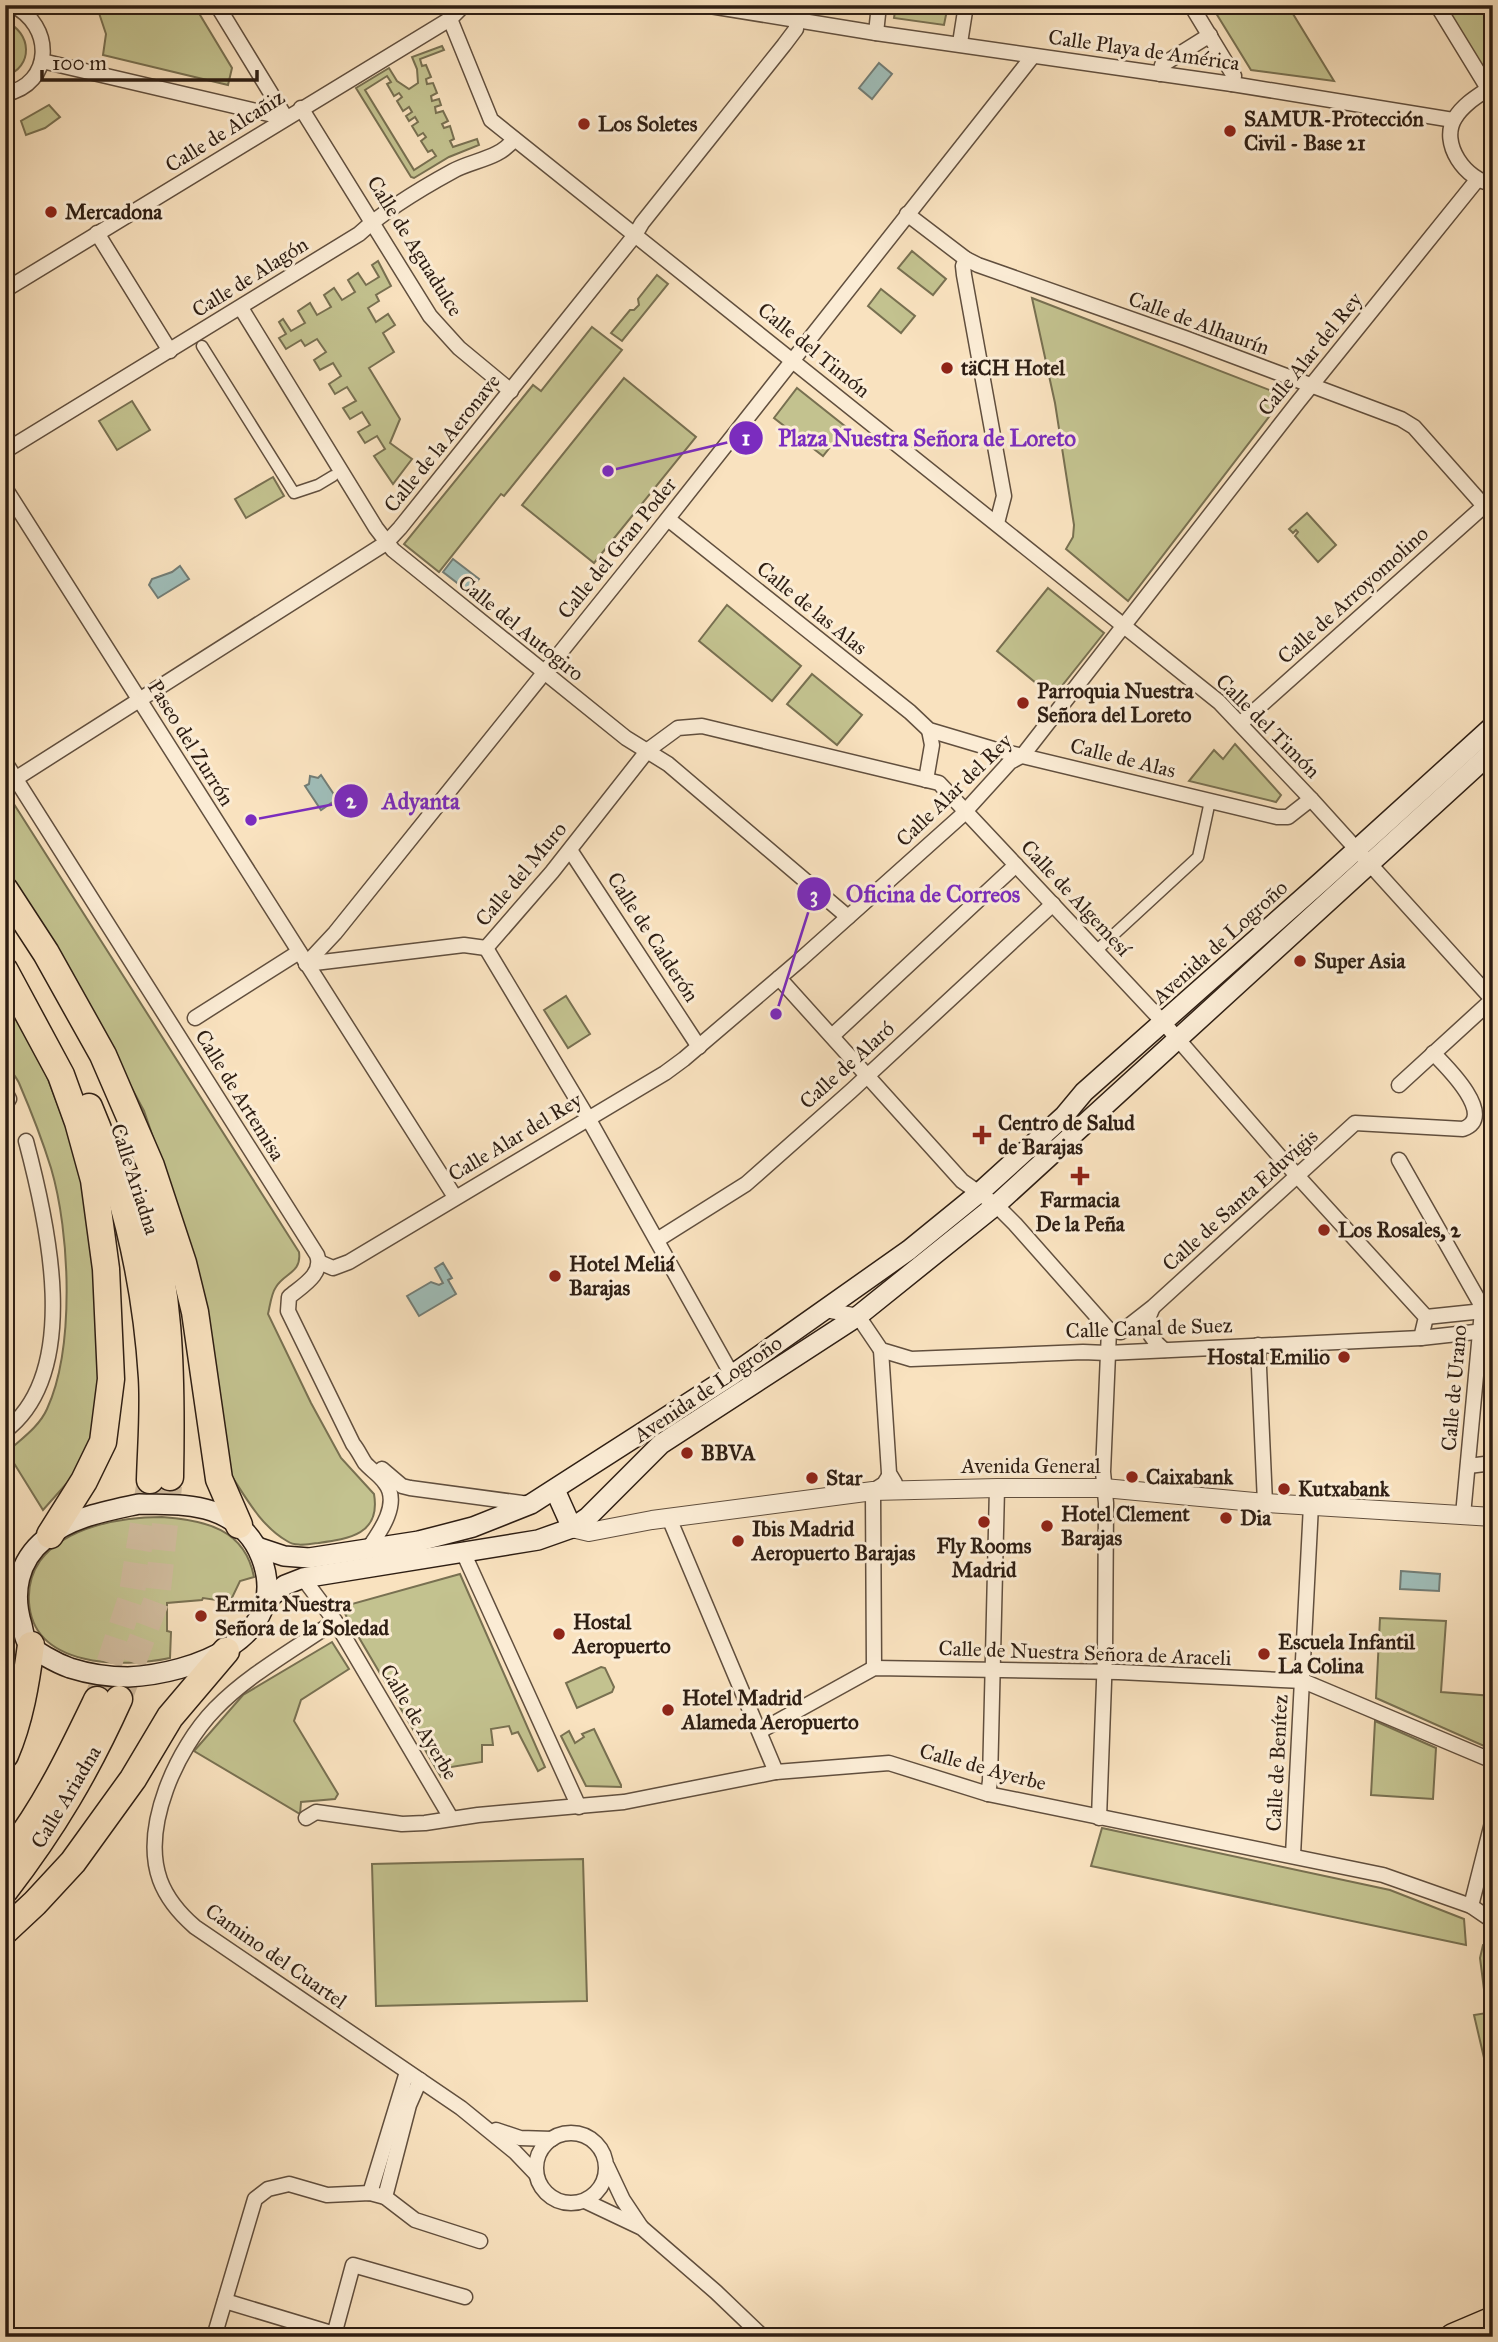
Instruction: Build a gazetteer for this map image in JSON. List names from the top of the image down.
{
  "streets": {
    "highway": ["Calle Ariadna"],
    "main road": ["Avenida de Logroño"],
    "street": [
      "Calle Playa de América",
      "Calle de Alcañiz",
      "Calle de Aguadulce",
      "Calle de Alagón",
      "Calle de Alhaurín",
      "Calle del Timón",
      "Calle Alar del Rey",
      "Calle de la Aeronave",
      "Calle del Gran Poder",
      "Calle de Arroyomolino",
      "Calle de las Alas",
      "Calle del Autogiro",
      "Paseo del Zurrón",
      "Calle de Alas",
      "Calle del Muro",
      "Calle de Algemesí",
      "Calle de Calderón",
      "Calle de Alaró",
      "Calle de Artemisa",
      "Calle de Santa Eduvigis",
      "Calle Canal de Suez",
      "Calle de Urano",
      "Avenida General",
      "Calle de Nuestra Señora de Araceli",
      "Calle de Ayerbe",
      "Calle de Benítez",
      "Camino del Cuartel"
    ]
  },
  "crossings": [
    ["Calle Playa de América", "Calle de la Aeronave"],
    ["Calle Playa de América", "Calle del Gran Poder"],
    ["Calle de Alcañiz", "Calle de Aguadulce"],
    ["Calle de Alcañiz", "Calle del Timón"],
    ["Calle de Aguadulce", "Calle de Alagón"],
    ["Calle de Aguadulce", "Calle de la Aeronave"],
    ["Calle de Alagón", "Calle del Timón"],
    ["Calle de Alagón", "Calle del Autogiro"],
    ["Calle de Alhaurín", "Calle Alar del Rey"],
    ["Calle de Alhaurín", "Calle del Gran Poder"],
    ["Calle de Alhaurín", "Calle de Arroyomolino"],
    ["Calle del Timón", "Calle Alar del Rey"],
    ["Calle del Timón", "Calle de la Aeronave"],
    ["Calle del Timón", "Calle del Gran Poder"],
    ["Calle del Timón", "Calle de Arroyomolino"],
    ["Calle del Timón", "Calle de Alas"],
    ["Calle del Timón", "Avenida de Logroño"],
    ["Calle Alar del Rey", "Calle del Autogiro"],
    ["Calle Alar del Rey", "Paseo del Zurrón"],
    ["Calle Alar del Rey", "Calle de Alas"],
    ["Calle Alar del Rey", "Calle de Algemesí"],
    ["Calle Alar del Rey", "Calle de Calderón"],
    ["Calle Alar del Rey", "Calle de Artemisa"],
    ["Calle de la Aeronave", "Calle del Autogiro"],
    ["Calle de la Aeronave", "Paseo del Zurrón"],
    ["Calle de la Aeronave", "Calle de Artemisa"],
    ["Calle del Gran Poder", "Calle de las Alas"],
    ["Calle del Gran Poder", "Calle del Autogiro"],
    ["Calle del Gran Poder", "Paseo del Zurrón"],
    ["Calle del Gran Poder", "Calle del Muro"],
    ["Calle de las Alas", "Calle de Alas"],
    ["Calle del Autogiro", "Calle del Muro"],
    ["Calle del Autogiro", "Calle de Algemesí"],
    ["Paseo del Zurrón", "Calle del Muro"],
    ["Calle del Muro", "Calle de Algemesí"],
    ["Calle del Muro", "Calle de Calderón"],
    ["Calle de Algemesí", "Avenida de Logroño"],
    ["Calle de Algemesí", "Calle de Alaró"],
    ["Calle de Algemesí", "Calle de Santa Eduvigis"],
    ["Avenida de Logroño", "Avenida General"],
    ["Avenida de Logroño", "Calle de Ayerbe"],
    ["Calle Canal de Suez", "Calle de Urano"],
    ["Calle de Urano", "Avenida General"],
    ["Avenida General", "Calle de Benítez"],
    ["Calle de Nuestra Señora de Araceli", "Calle de Benítez"],
    ["Calle de Ayerbe", "Calle de Benítez"],
    ["Calle de Ayerbe", "Camino del Cuartel"]
  ],
  "places": {
    "other": [
      "Los Soletes",
      "SAMUR-Protección Civil - Base 21",
      "Mercadona",
      "täCH Hotel",
      "Plaza Nuestra Señora de Loreto",
      "Parroquia Nuestra Señora del Loreto",
      "Adyanta",
      "Super Asia",
      "Oficina de Correos",
      "Los Rosales, 2",
      "Hotel Meliá Barajas",
      "Hostal Emilio",
      "BBVA",
      "Caixabank",
      "Star",
      "Kutxabank",
      "Dia",
      "Fly Rooms Madrid",
      "Hotel Clement Barajas",
      "Ibis Madrid Aeropuerto Barajas",
      "Ermita Nuestra Señora de la Soledad",
      "Hostal Aeropuerto",
      "Escuela Infantil La Colina",
      "Hotel Madrid Alameda Aeropuerto"
    ],
    "health": ["Centro de Salud de Barajas", "Farmacia De la Peña"]
  },
  "scale_bar": "100 m"
}
